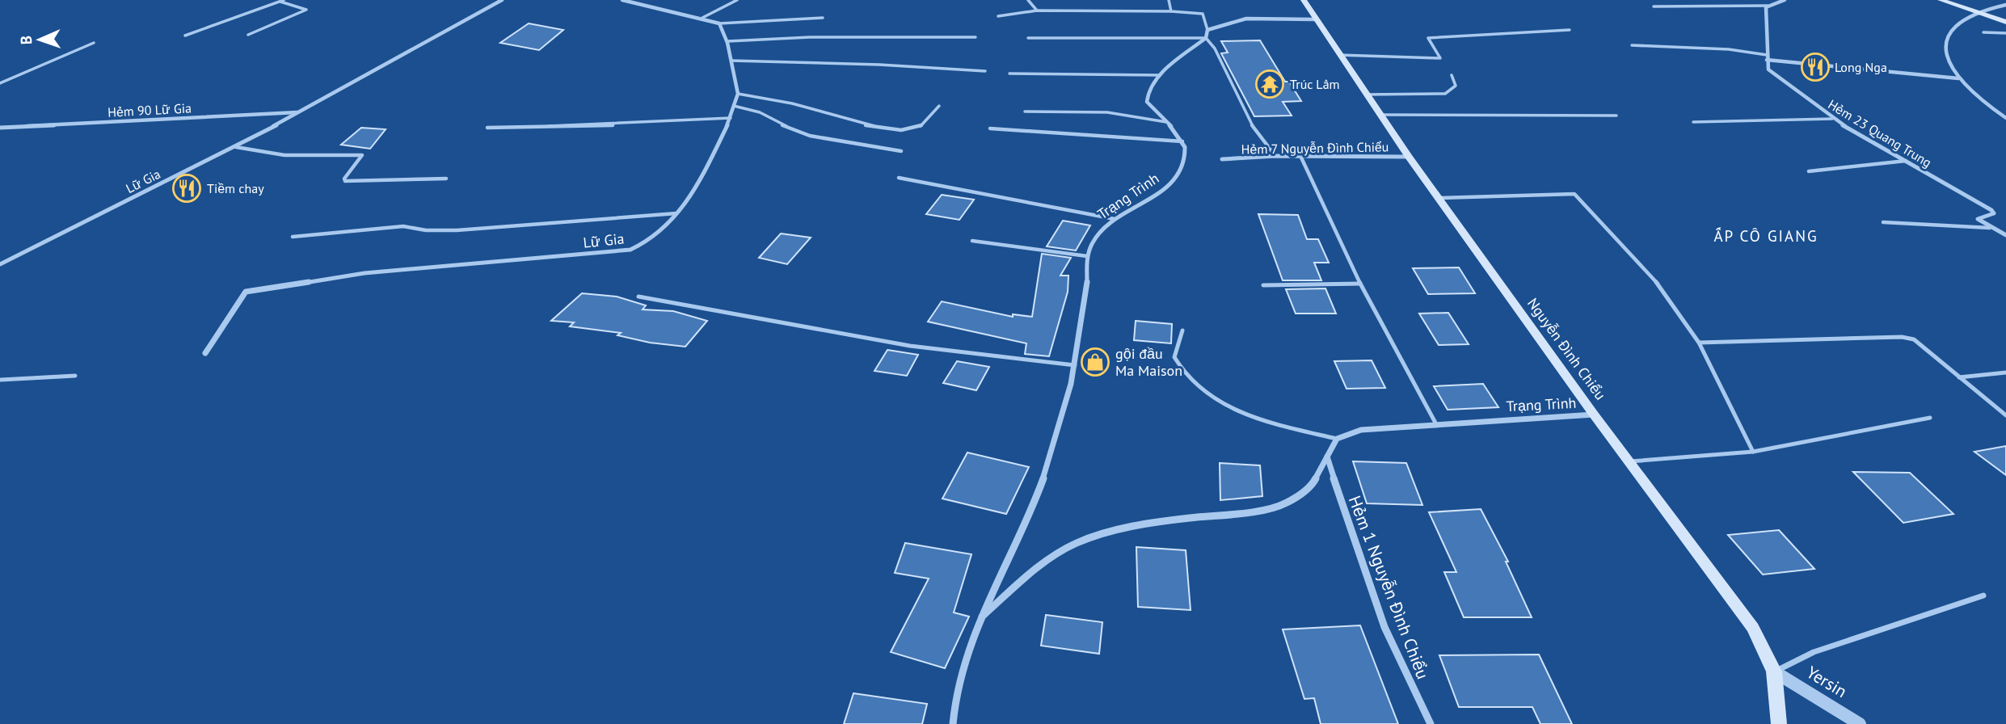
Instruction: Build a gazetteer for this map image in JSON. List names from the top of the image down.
{
  "streets": {
    "main road": ["Nguyễn Đình Chiểu"],
    "street": [
      "Hẻm 90 Lữ Gia",
      "Hẻm 23 Quang Trung",
      "Hẻm 7 Nguyễn Đình Chiểu",
      "Lữ Gia",
      "Trạng Trình",
      "Hẻm 1 Nguyễn Đình Chiểu",
      "Yersin"
    ]
  },
  "crossings": [
    ["Hẻm 90 Lữ Gia", "Lữ Gia"],
    ["Hẻm 7 Nguyễn Đình Chiểu", "Nguyễn Đình Chiểu"],
    ["Trạng Trình", "Nguyễn Đình Chiểu"],
    ["Trạng Trình", "Hẻm 1 Nguyễn Đình Chiểu"],
    ["Nguyễn Đình Chiểu", "Yersin"]
  ],
  "districts": ["ẤP CÔ GIANG"],
  "places": {
    "restaurant": ["Long Nga", "Tiềm chay"],
    "temple": ["Trúc Lâm"],
    "shop": ["gội đầu Ma Maison"]
  },
  "north": "left"
}
